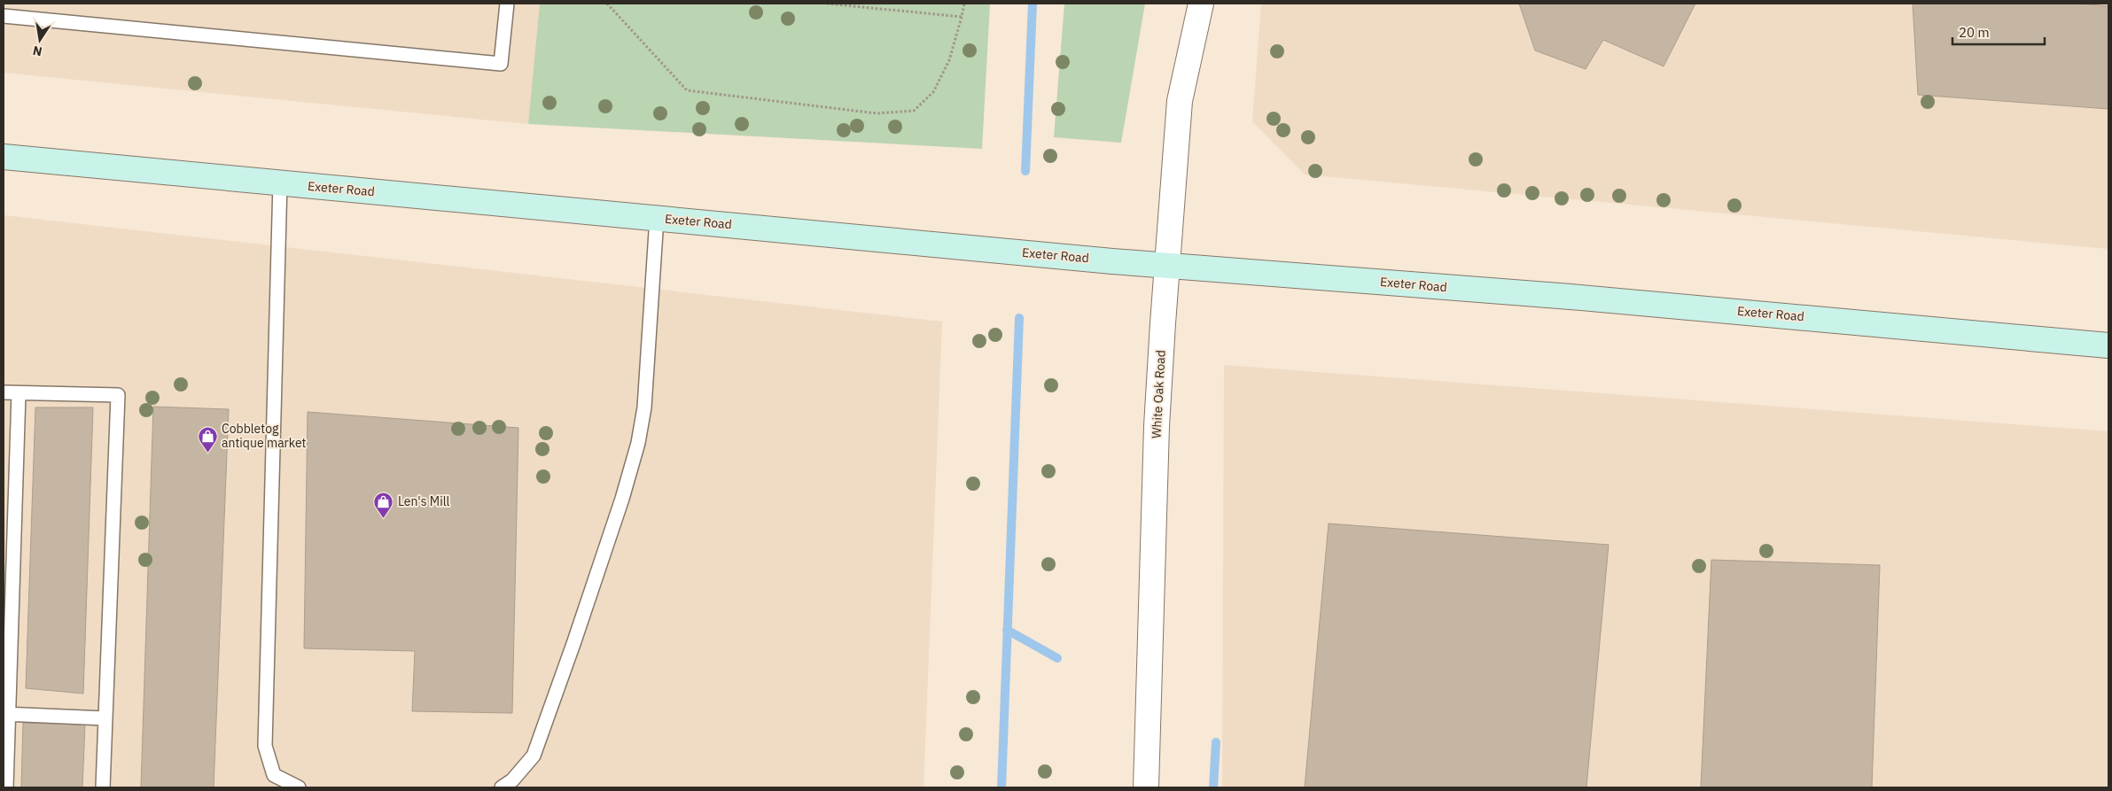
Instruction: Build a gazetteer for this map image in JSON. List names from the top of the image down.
{
  "streets": {
    "main road": ["Exeter Road"],
    "street": ["White Oak Road"]
  },
  "crossings": [
    ["Exeter Road", "White Oak Road"]
  ],
  "places": {
    "shop": ["Cobbletog antique market", "Len's Mill"]
  },
  "scale_bar": "20 m",
  "north": "bottom"
}
